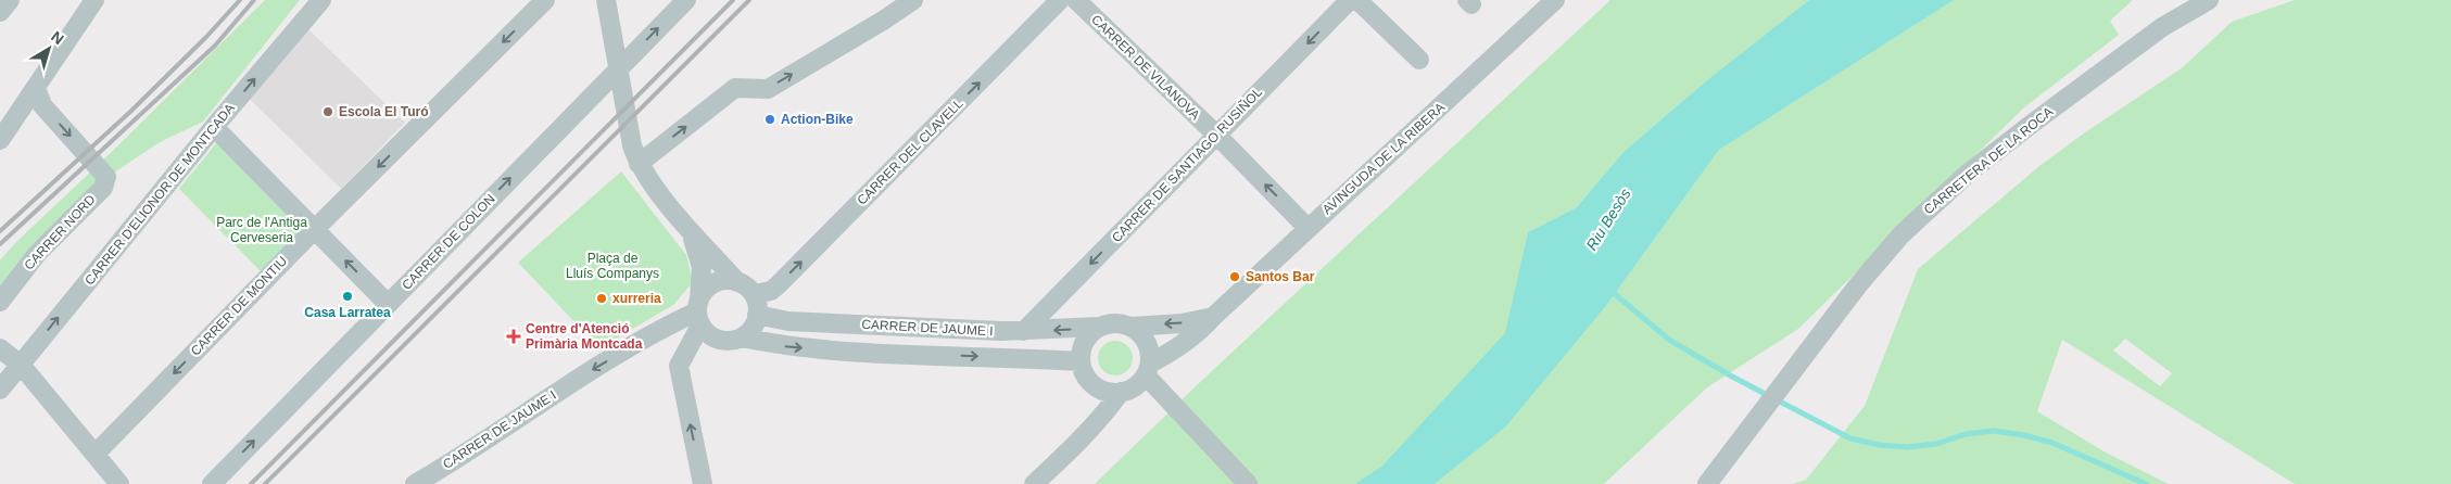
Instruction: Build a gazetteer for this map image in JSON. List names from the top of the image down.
{
  "streets": {
    "street": [
      "CARRER DE VILANOVA",
      "CARRER DEL CLAVELL",
      "AVINGUDA DE LA RIBERA",
      "CARRETERA DE LA ROCA",
      "CARRER DE SANTIAGO RUSIÑOL",
      "CARRER D'ELIONOR DE MONTCADA",
      "CARRER NORD",
      "CARRER DE COLON",
      "CARRER DE MONTIU",
      "CARRER DE JAUME I"
    ]
  },
  "crossings": [
    ["CARRER DE VILANOVA", "AVINGUDA DE LA RIBERA"],
    ["CARRER DE VILANOVA", "CARRER DE SANTIAGO RUSIÑOL"],
    ["CARRER DEL CLAVELL", "CARRER DE JAUME I"],
    ["AVINGUDA DE LA RIBERA", "CARRER DE JAUME I"],
    ["CARRER DE SANTIAGO RUSIÑOL", "CARRER DE JAUME I"]
  ],
  "one_way": [
    "CARRER DE VILANOVA",
    "CARRER DE SANTIAGO RUSIÑOL",
    "CARRER DE COLON",
    "CARRER DE MONTIU"
  ],
  "water": ["Riu Besòs"],
  "parks": ["Parc de l'Antiga Cerveseria", "Plaça de Lluís Companys"],
  "places": {
    "other": [
      "Escola El Turó",
      "Action-Bike",
      "Santos Bar",
      "Casa Larratea",
      "xurreria"
    ],
    "health": ["Centre d'Atenció Primària Montcada"]
  },
  "north": "top right"
}
